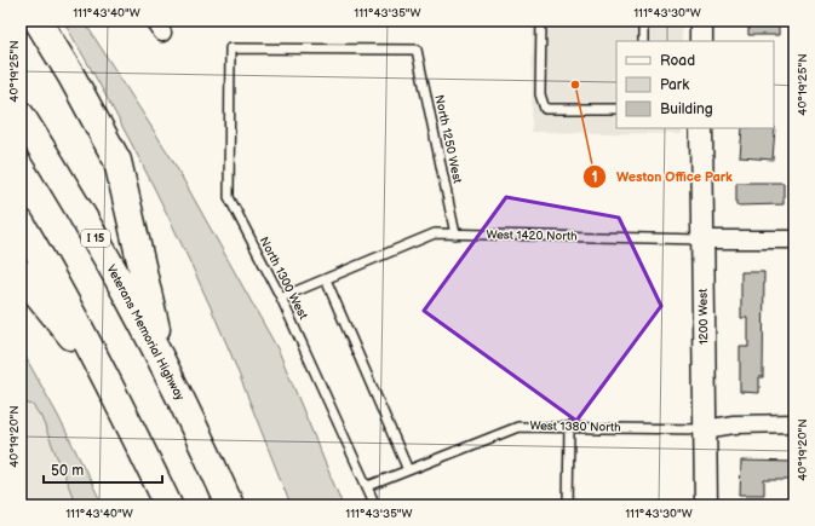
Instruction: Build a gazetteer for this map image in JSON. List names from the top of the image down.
{
  "streets": {
    "highway": ["I 15", "Veterans Memorial Highway"],
    "street": ["West 1420 North", "1200 West", "West 1380 North"],
    "lane": ["North 1250 West", "North 1300 West"]
  },
  "crossings": [
    ["North 1250 West", "West 1420 North"],
    ["North 1250 West", "North 1300 West"],
    ["West 1420 North", "North 1300 West"],
    ["West 1420 North", "1200 West"],
    ["North 1300 West", "West 1380 North"],
    ["1200 West", "West 1380 North"]
  ],
  "places": ["Weston Office Park"],
  "legend": ["Road", "Park", "Building"],
  "scale_bar": "50 m",
  "coordinates": [
    "111°43'40\"W",
    "111°43'35\"W",
    "111°43'30\"W",
    "40°19'25\"N",
    "40°19'20\"N"
  ]
}
